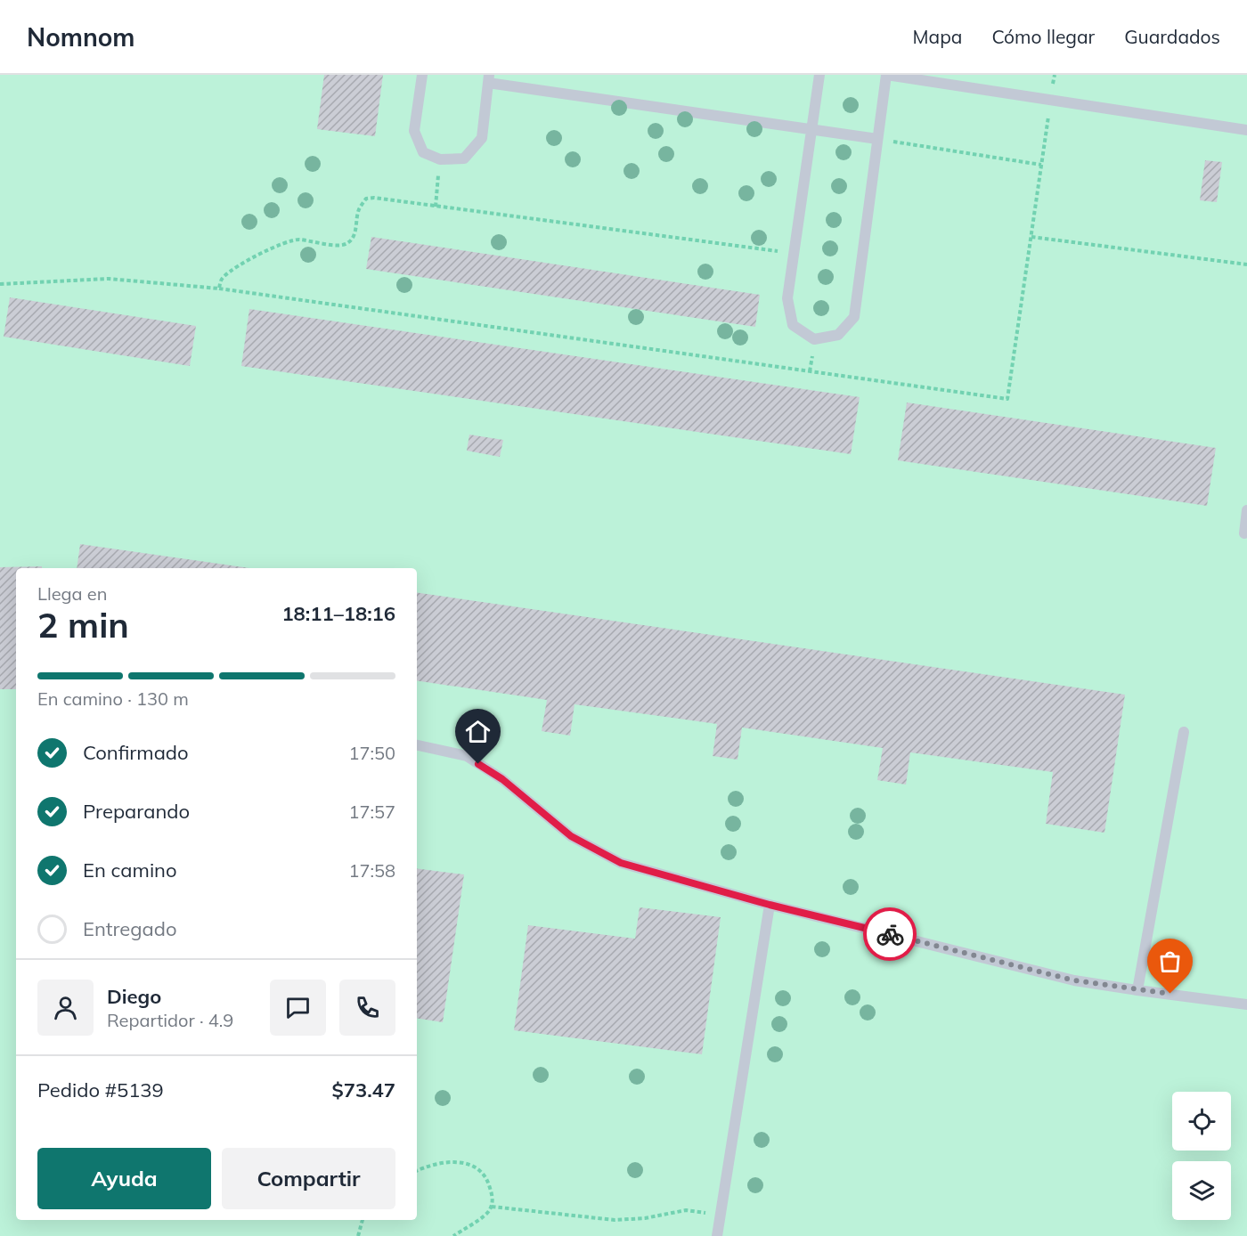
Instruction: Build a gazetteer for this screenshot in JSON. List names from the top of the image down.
{
  "page": {
    "header": "Nomnom",
    "nav": ["Mapa", "Cómo llegar", "Guardados"],
    "heading": ["2 min", "Llega en", "18:11–18:16"],
    "panel": [
      "Diego",
      "Repartidor · 4.9",
      "Pedido #5139",
      "$73.47"
    ],
    "bar": "En camino · 130 m",
    "list": [
      ["Confirmado", "17:50"],
      ["Preparando", "17:57"],
      ["En camino", "17:58"],
      "Entregado"
    ],
    "buttons": ["Ayuda", "Compartir"]
  }
}
